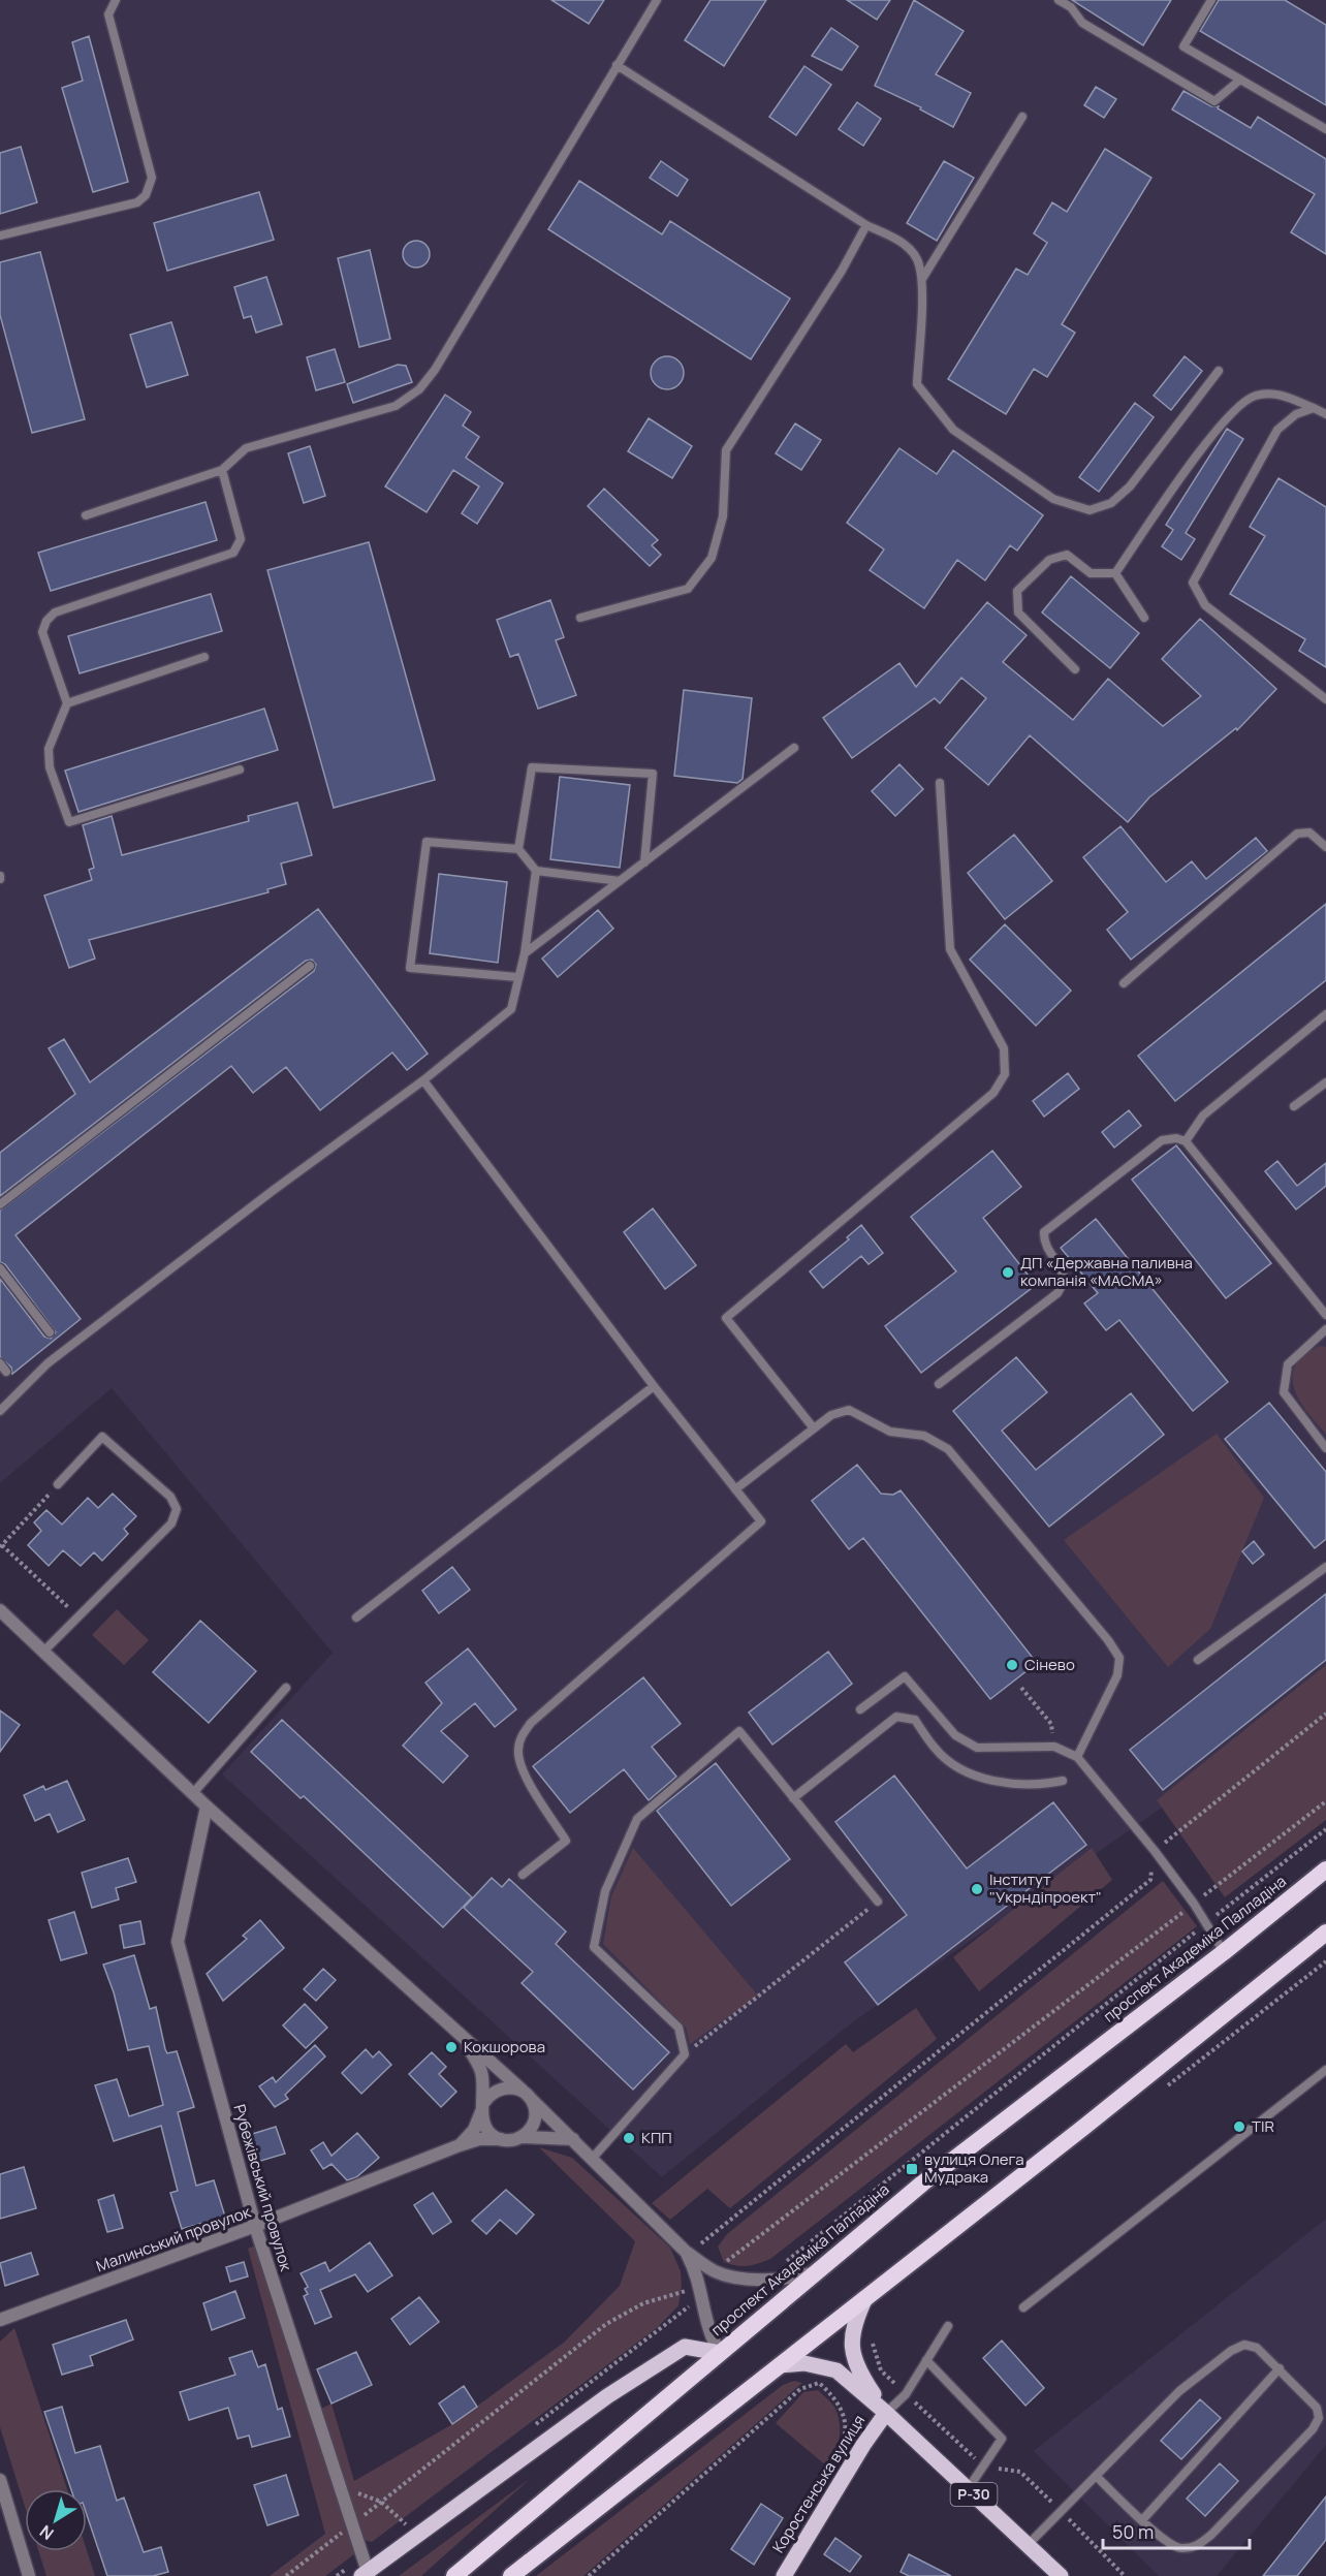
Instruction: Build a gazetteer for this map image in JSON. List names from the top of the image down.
{
  "streets": {
    "highway": ["проспект Академіка Палладіна"],
    "main road": ["Коростенська вулиця", "Р-30"],
    "street": ["Рубежівський провулок", "Малинський провулок"]
  },
  "crossings": [
    ["Рубежівський провулок", "Малинський провулок"],
    ["Коростенська вулиця", "Р-30"]
  ],
  "places": {
    "other": [
      "ДП «Державна паливна компанія «МАСМА»",
      "Сінево",
      "Інститут \"Укрндіпроект\"",
      "Кокшорова",
      "TIR",
      "КПП"
    ],
    "transit": ["вулиця Олега Мудрака"]
  },
  "scale_bar": "50 m",
  "north": "bottom left"
}
